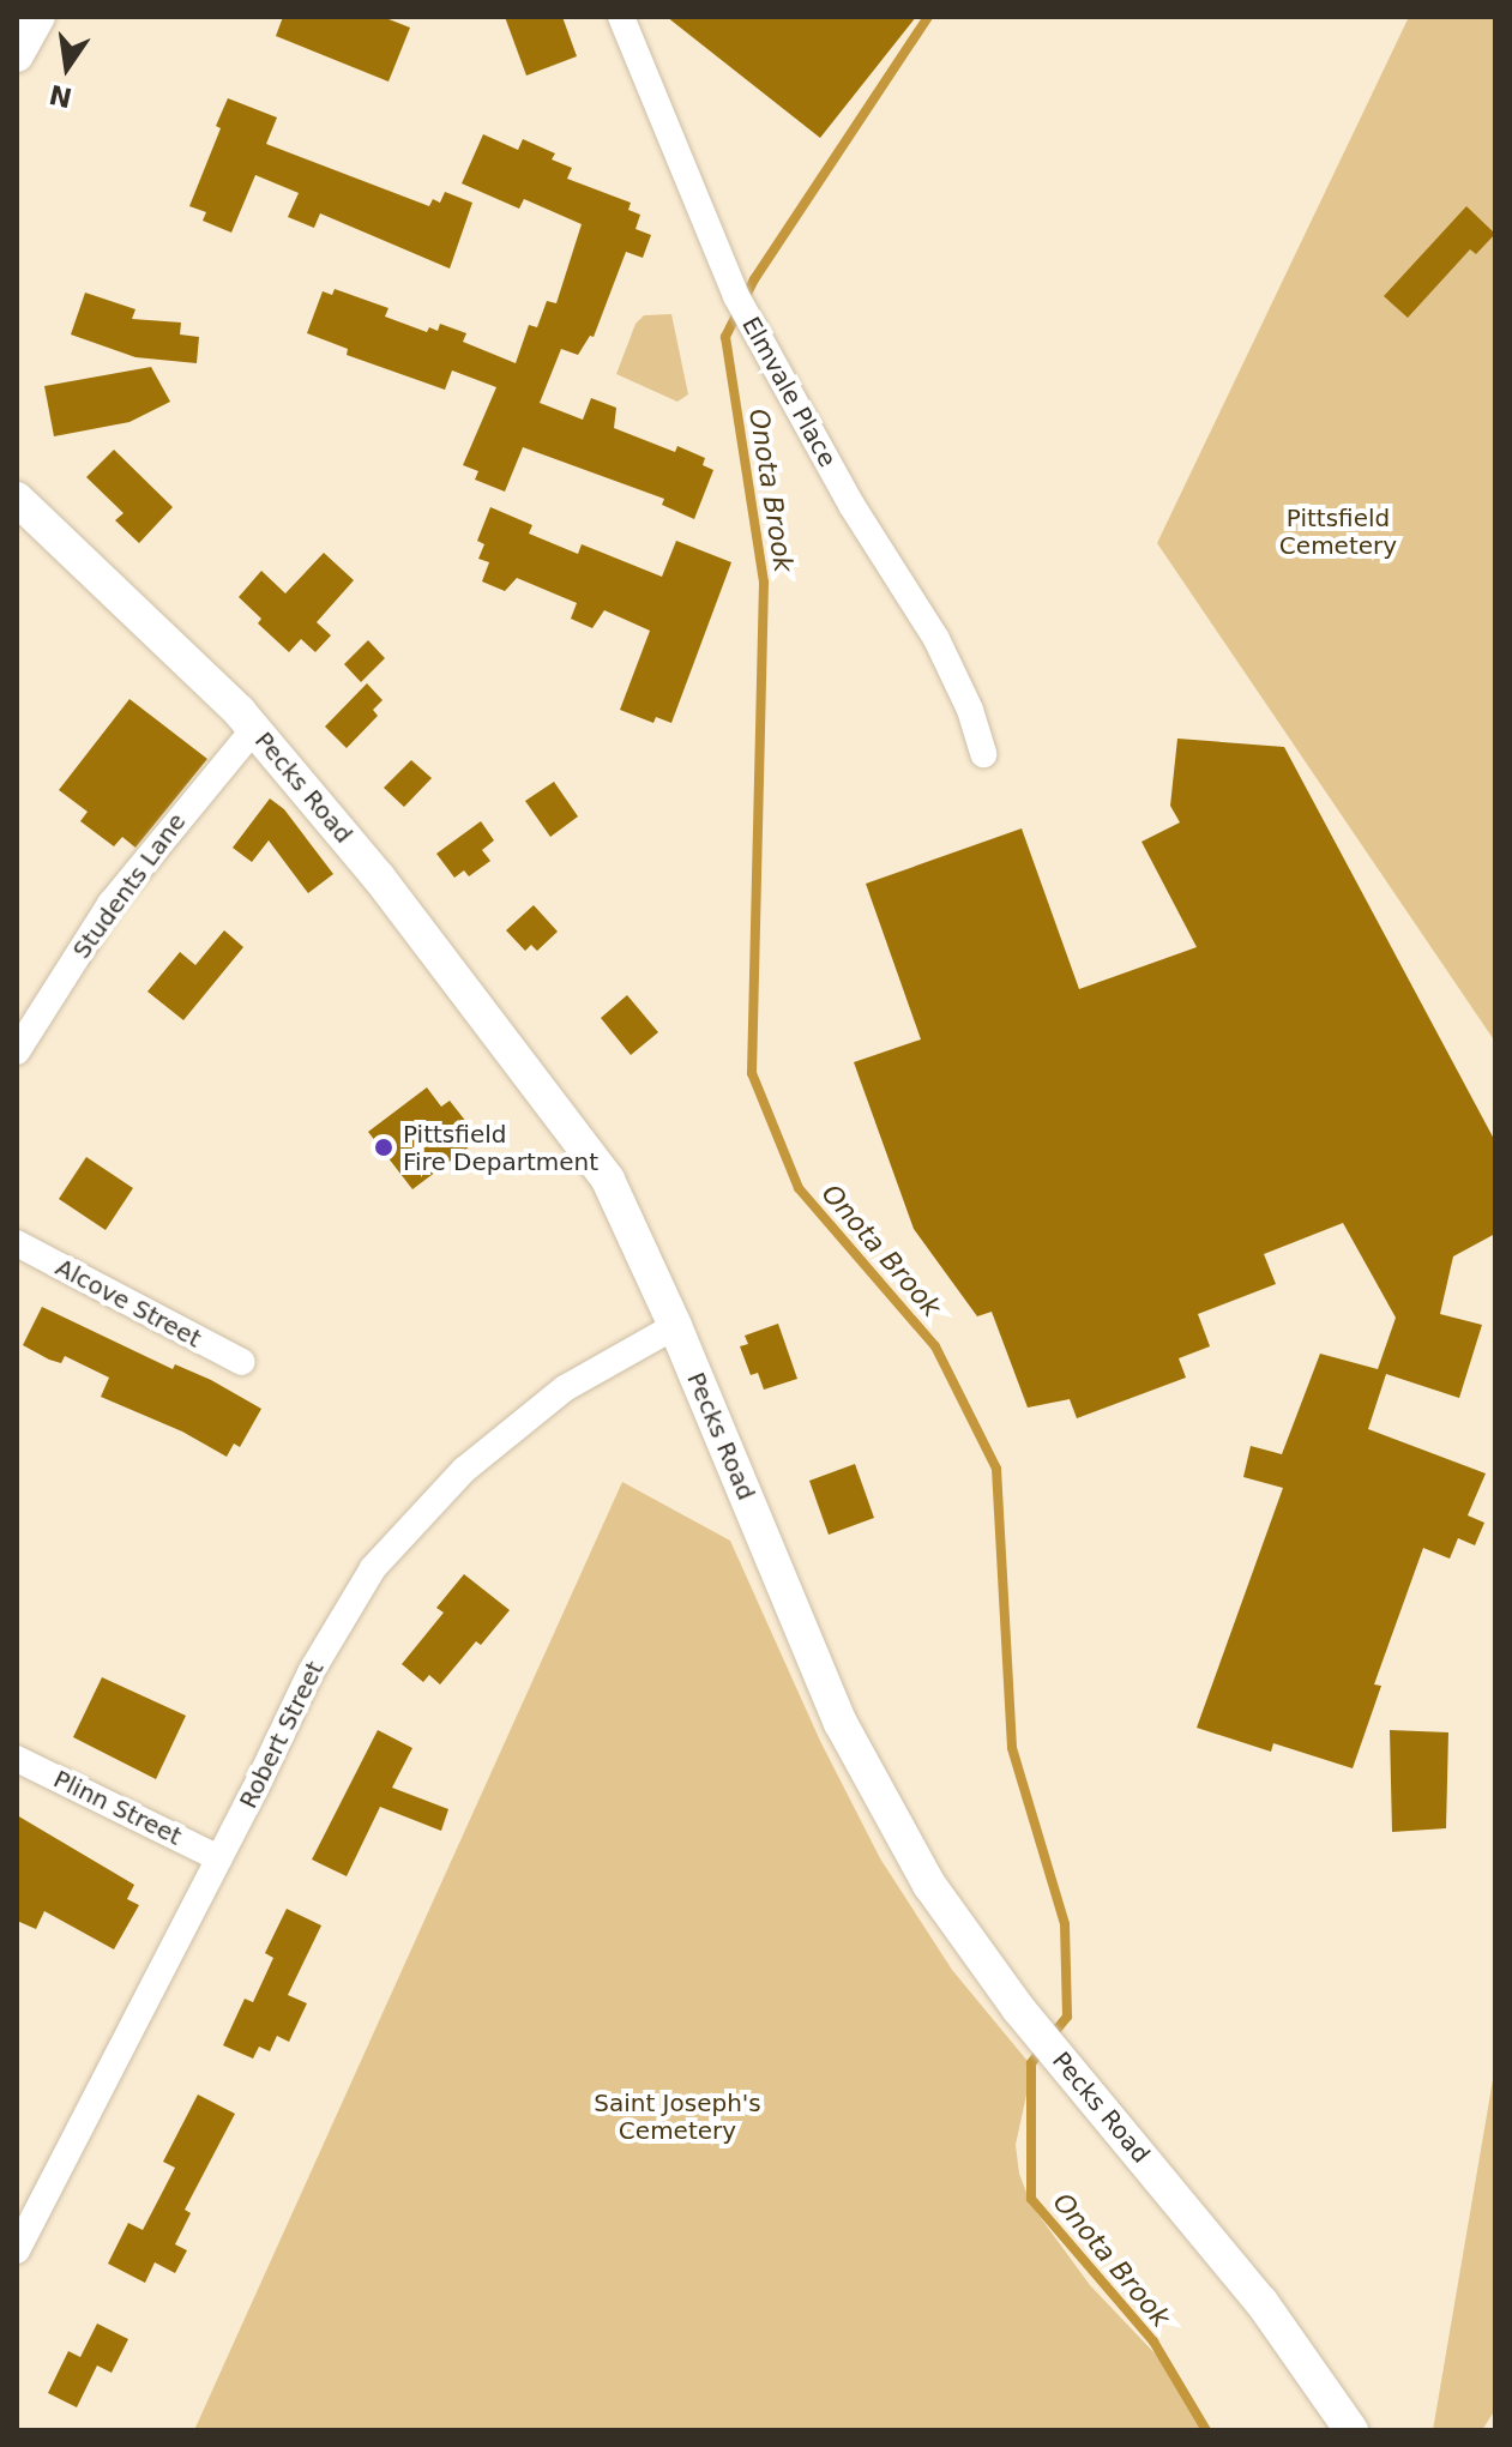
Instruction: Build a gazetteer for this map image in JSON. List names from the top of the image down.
{
  "streets": {
    "street": [
      "Elmvale Place",
      "Pecks Road",
      "Students Lane",
      "Alcove Street",
      "Robert Street",
      "Plinn Street"
    ]
  },
  "crossings": [
    ["Pecks Road", "Students Lane"],
    ["Pecks Road", "Robert Street"],
    ["Robert Street", "Plinn Street"]
  ],
  "water": ["Onota Brook"],
  "parks": ["Pittsfield Cemetery", "Saint Joseph's Cemetery"],
  "places": ["Pittsfield Fire Department"],
  "north": "bottom"
}
